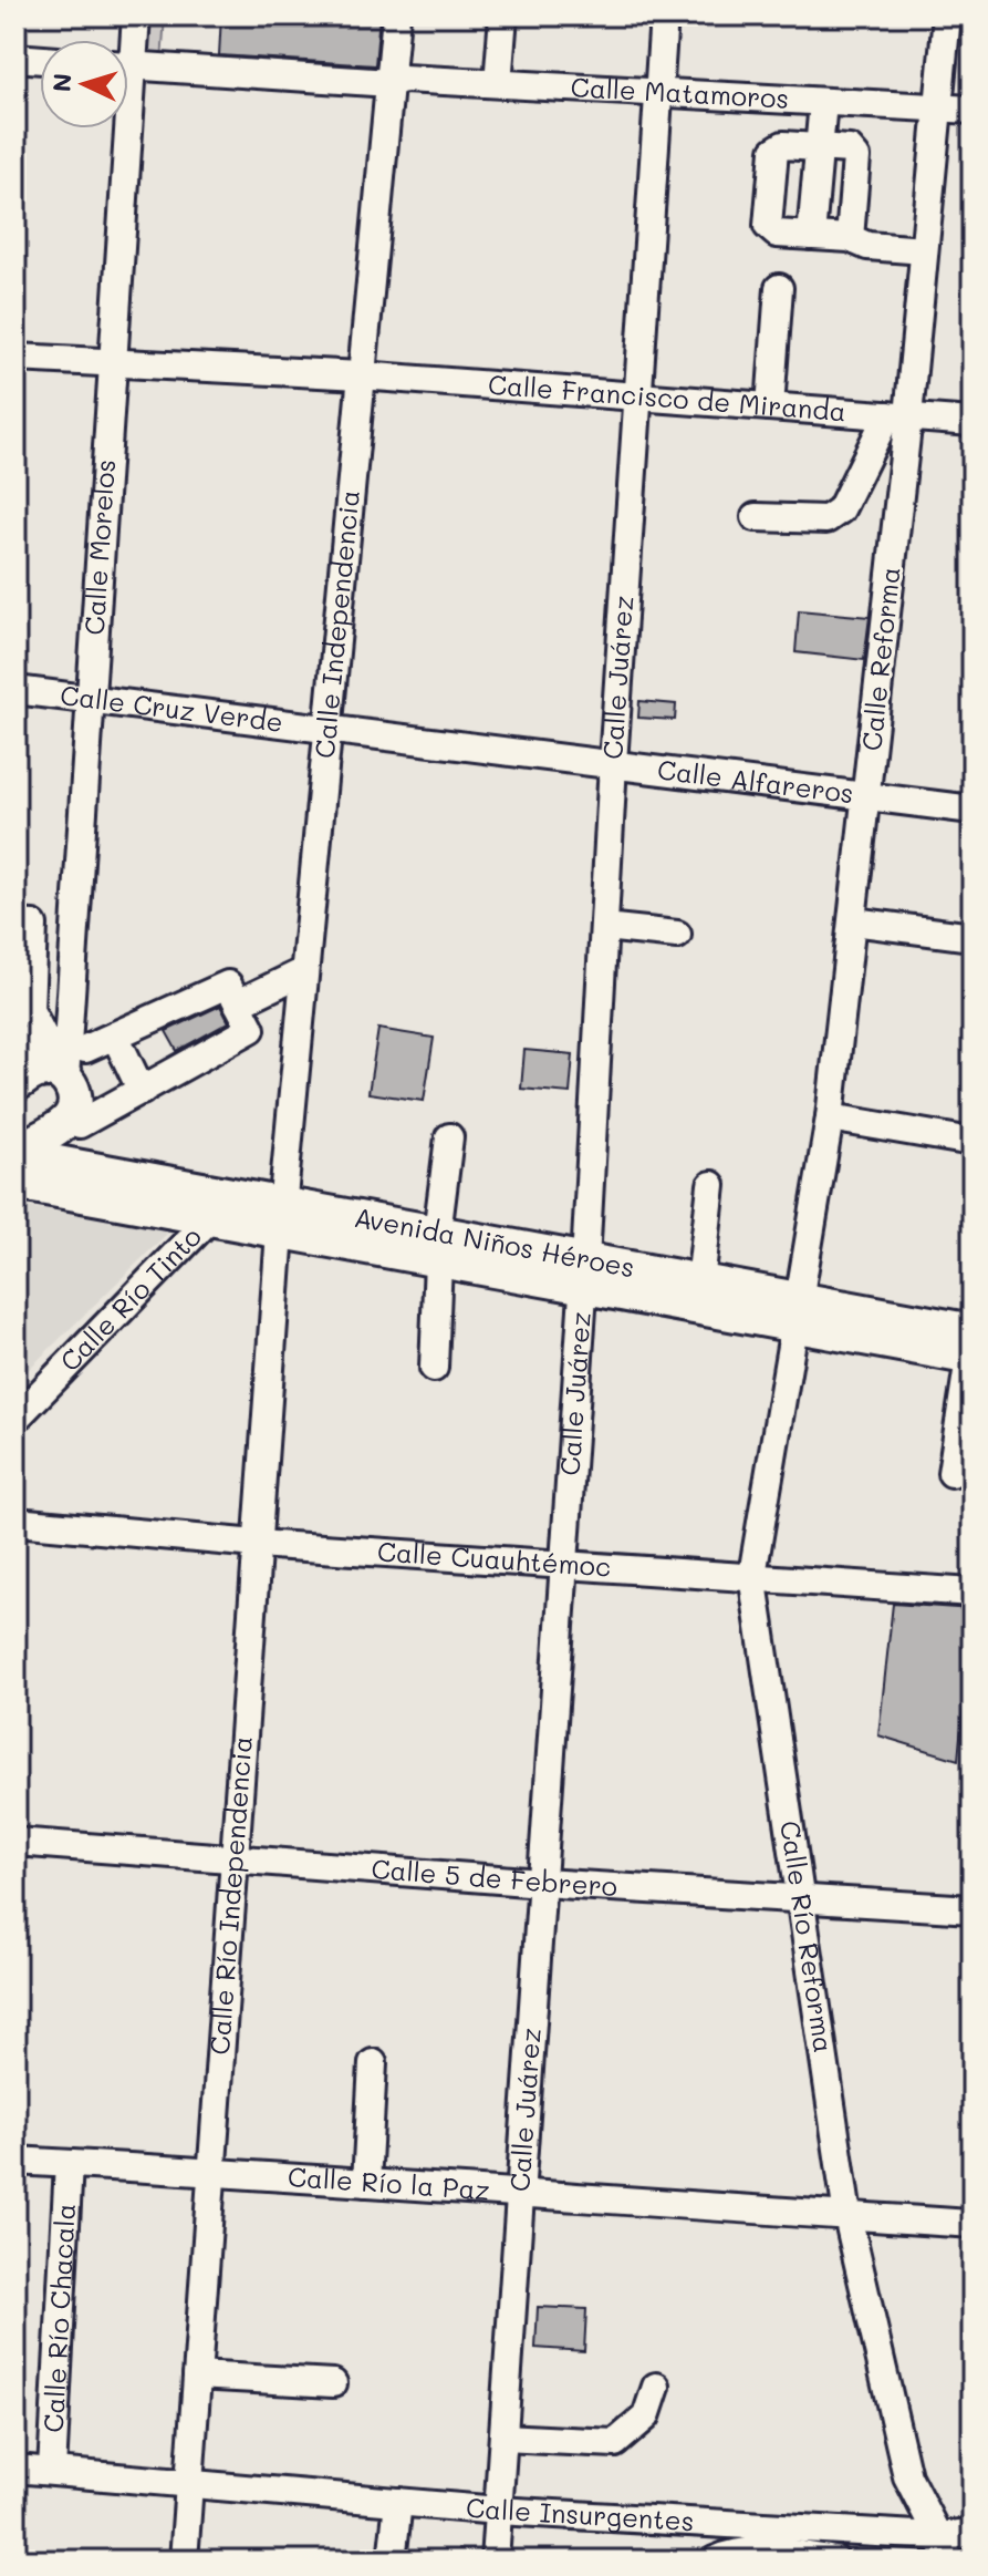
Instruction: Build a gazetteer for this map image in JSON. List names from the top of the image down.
{
  "streets": {
    "main road": ["Avenida Niños Héroes"],
    "street": [
      "Calle Matamoros",
      "Calle Francisco de Miranda",
      "Calle Morelos",
      "Calle Independencia",
      "Calle Reforma",
      "Calle Juárez",
      "Calle Cruz Verde",
      "Calle Alfareros",
      "Calle Río Tinto",
      "Calle Cuauhtémoc",
      "Calle 5 de Febrero",
      "Calle Río Independencia",
      "Calle Río Reforma",
      "Calle Río la Paz",
      "Calle Río Chacala",
      "Calle Insurgentes"
    ]
  },
  "crossings": [
    ["Calle Matamoros", "Calle Independencia"],
    ["Calle Matamoros", "Calle Reforma"],
    ["Calle Matamoros", "Calle Juárez"],
    ["Calle Francisco de Miranda", "Calle Morelos"],
    ["Calle Francisco de Miranda", "Calle Independencia"],
    ["Calle Francisco de Miranda", "Calle Reforma"],
    ["Calle Francisco de Miranda", "Calle Juárez"],
    ["Calle Morelos", "Calle Cruz Verde"],
    ["Calle Independencia", "Calle Cruz Verde"],
    ["Calle Independencia", "Calle Alfareros"],
    ["Calle Independencia", "Avenida Niños Héroes"],
    ["Calle Independencia", "Calle Río Independencia"],
    ["Calle Reforma", "Calle Alfareros"],
    ["Calle Reforma", "Avenida Niños Héroes"],
    ["Calle Reforma", "Calle Río Reforma"],
    ["Calle Juárez", "Calle Alfareros"],
    ["Calle Juárez", "Avenida Niños Héroes"],
    ["Calle Juárez", "Calle Cuauhtémoc"],
    ["Calle Juárez", "Calle 5 de Febrero"],
    ["Calle Juárez", "Calle Río la Paz"],
    ["Calle Juárez", "Calle Insurgentes"],
    ["Calle Cruz Verde", "Calle Alfareros"],
    ["Avenida Niños Héroes", "Calle Río Tinto"],
    ["Avenida Niños Héroes", "Calle Río Independencia"],
    ["Avenida Niños Héroes", "Calle Río Reforma"],
    ["Calle Cuauhtémoc", "Calle Río Independencia"],
    ["Calle Cuauhtémoc", "Calle Río Reforma"],
    ["Calle 5 de Febrero", "Calle Río Independencia"],
    ["Calle 5 de Febrero", "Calle Río Reforma"],
    ["Calle Río Independencia", "Calle Río la Paz"],
    ["Calle Río Independencia", "Calle Insurgentes"],
    ["Calle Río Reforma", "Calle Río la Paz"],
    ["Calle Río Reforma", "Calle Insurgentes"],
    ["Calle Río la Paz", "Calle Río Chacala"],
    ["Calle Río Chacala", "Calle Insurgentes"]
  ],
  "north": "left"
}
